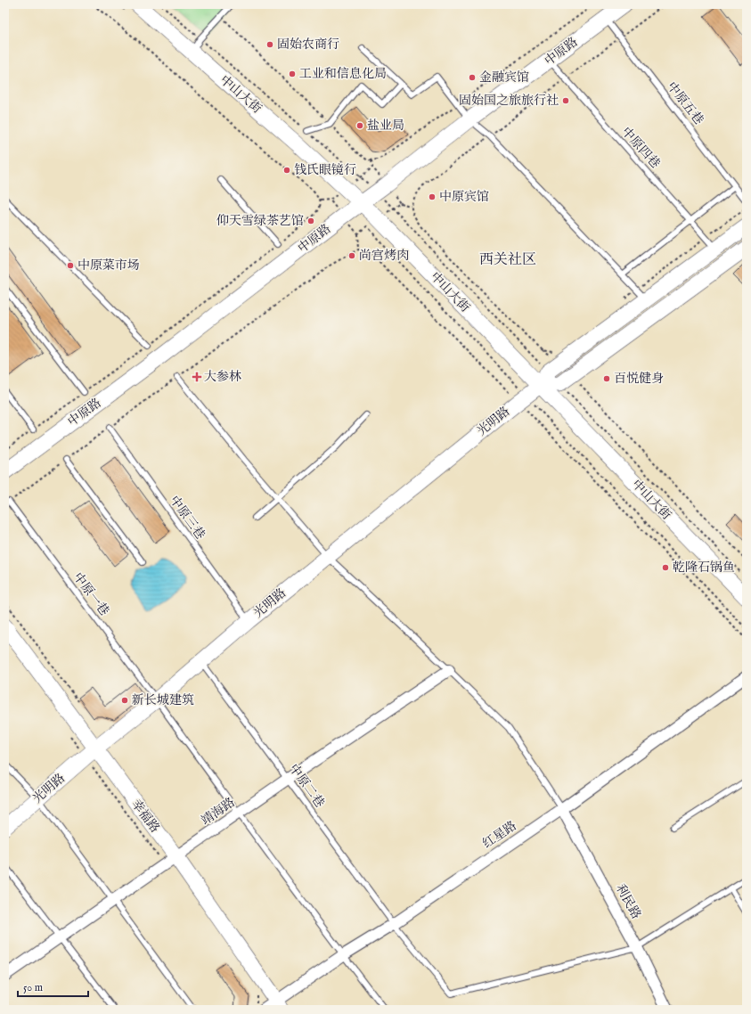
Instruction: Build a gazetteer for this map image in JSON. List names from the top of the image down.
{
  "streets": {
    "street": [
      "中原路",
      "中山大街",
      "光明路",
      "靖海路",
      "幸福路",
      "红星路",
      "利民路"
    ],
    "lane": [
      "中原五巷",
      "中原四巷",
      "中原三巷",
      "中原一巷",
      "中原二巷"
    ]
  },
  "crossings": [
    ["中原路", "中山大街"],
    ["中原路", "中原五巷"],
    ["中原路", "中原四巷"],
    ["中山大街", "光明路"],
    ["中原四巷", "光明路"],
    ["光明路", "中原三巷"],
    ["光明路", "中原一巷"],
    ["光明路", "中原二巷"],
    ["光明路", "幸福路"],
    ["中原一巷", "靖海路"],
    ["中原一巷", "红星路"],
    ["中原二巷", "靖海路"],
    ["中原二巷", "红星路"],
    ["中原二巷", "利民路"],
    ["靖海路", "幸福路"],
    ["幸福路", "红星路"],
    ["红星路", "利民路"]
  ],
  "districts": ["西关社区"],
  "places": {
    "other": [
      "固始农商行",
      "工业和信息化局",
      "金融宾馆",
      "固始国之旅旅行社",
      "盐业局",
      "钱氏眼镜行",
      "中原宾馆",
      "仰天雪绿茶艺馆",
      "尚宫烤肉",
      "中原菜市场",
      "百悦健身",
      "乾隆石锅鱼",
      "新长城建筑"
    ],
    "health": ["大参林"]
  },
  "scale_bar": "50 m"
}
